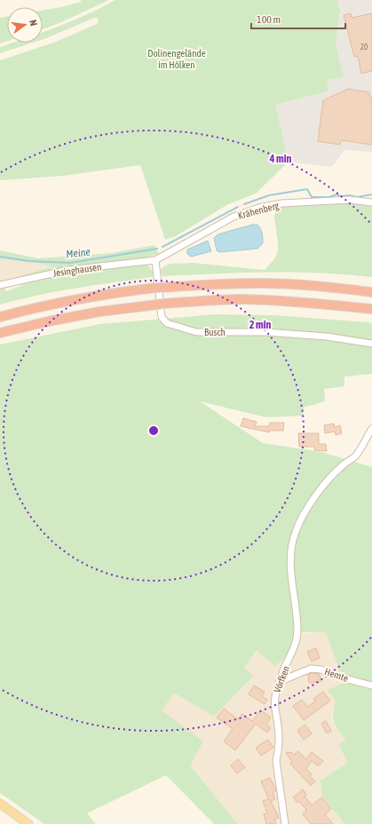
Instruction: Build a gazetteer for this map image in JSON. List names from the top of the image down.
{
  "streets": {
    "street": [
      "Krähenberg",
      "Jesinghausen",
      "Busch",
      "Hemte",
      "Vörfken"
    ]
  },
  "crossings": [
    ["Krähenberg", "Jesinghausen"],
    ["Krähenberg", "Busch"],
    ["Jesinghausen", "Busch"],
    ["Hemte", "Vörfken"]
  ],
  "water": ["Meine"],
  "parks": ["Dolinengelände im Hölken"],
  "house_numbers": ["20"],
  "scale_bar": "100 m",
  "north": "right",
  "rings": ["4 min", "2 min"]
}
